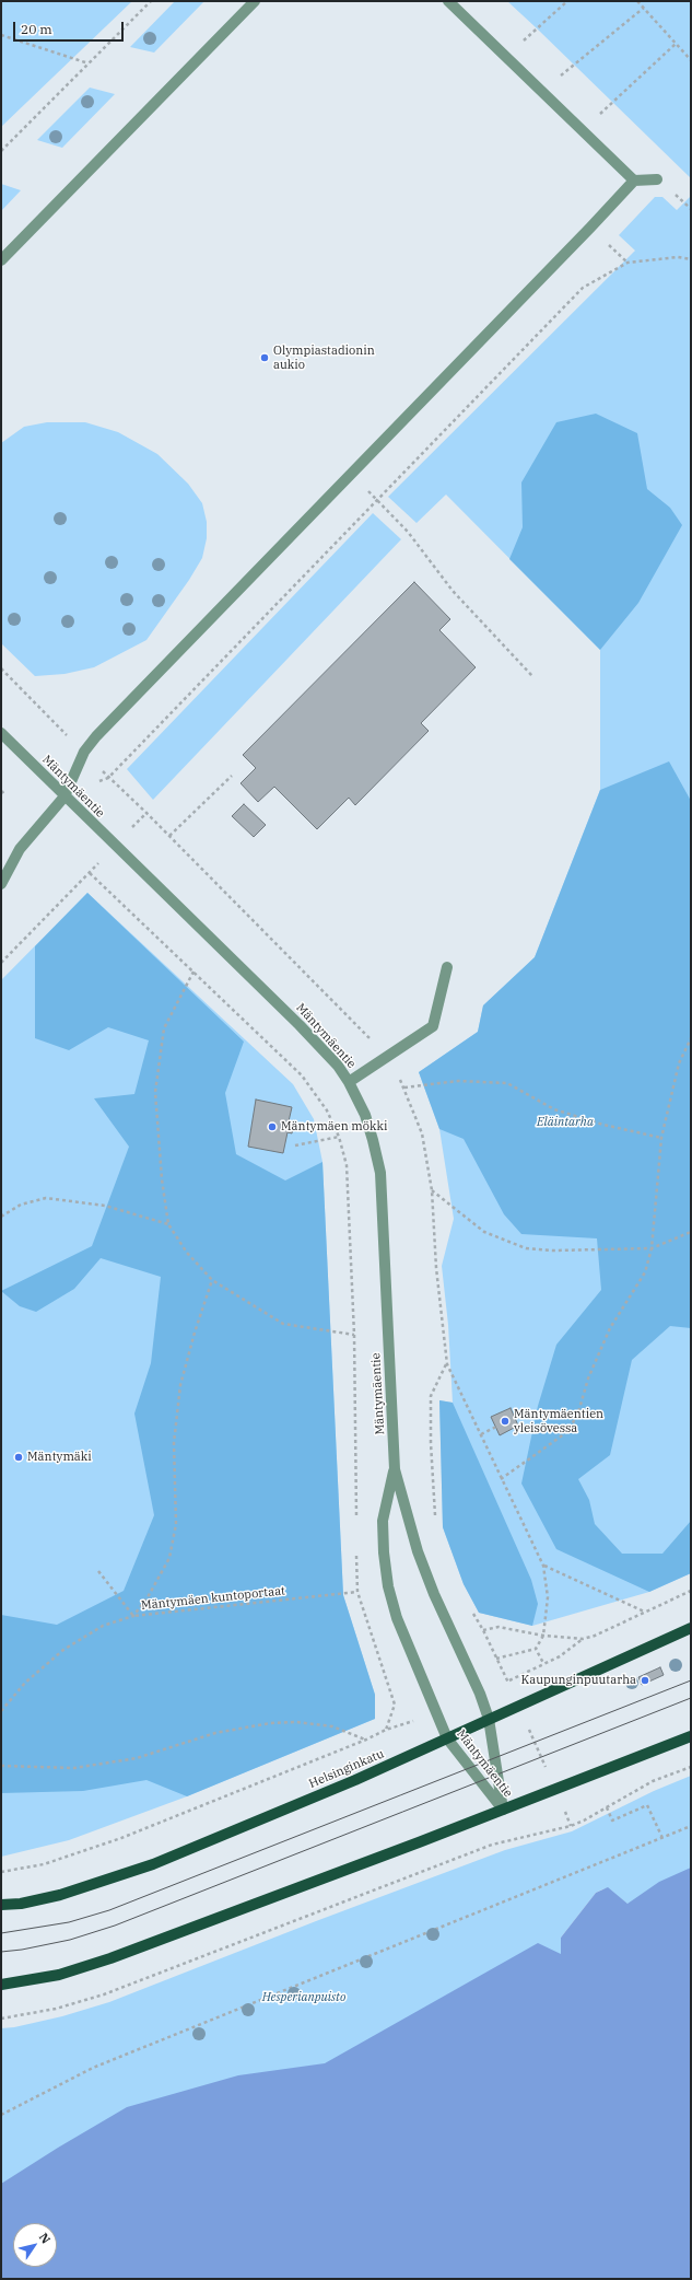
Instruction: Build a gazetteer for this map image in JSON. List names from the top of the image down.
{
  "streets": {
    "main road": ["Helsinginkatu"],
    "street": ["Mäntymäentie"],
    "path": ["Mäntymäen kuntoportaat"]
  },
  "crossings": [
    ["Mäntymäentie", "Helsinginkatu"]
  ],
  "parks": ["Eläintarha", "Hesperianpuisto"],
  "places": [
    "Olympiastadionin aukio",
    "Mäntymäen mökki",
    "Mäntymäentien yleisövessa",
    "Mäntymäki",
    "Kaupunginpuutarha"
  ],
  "scale_bar": "20 m",
  "north": "top right"
}
